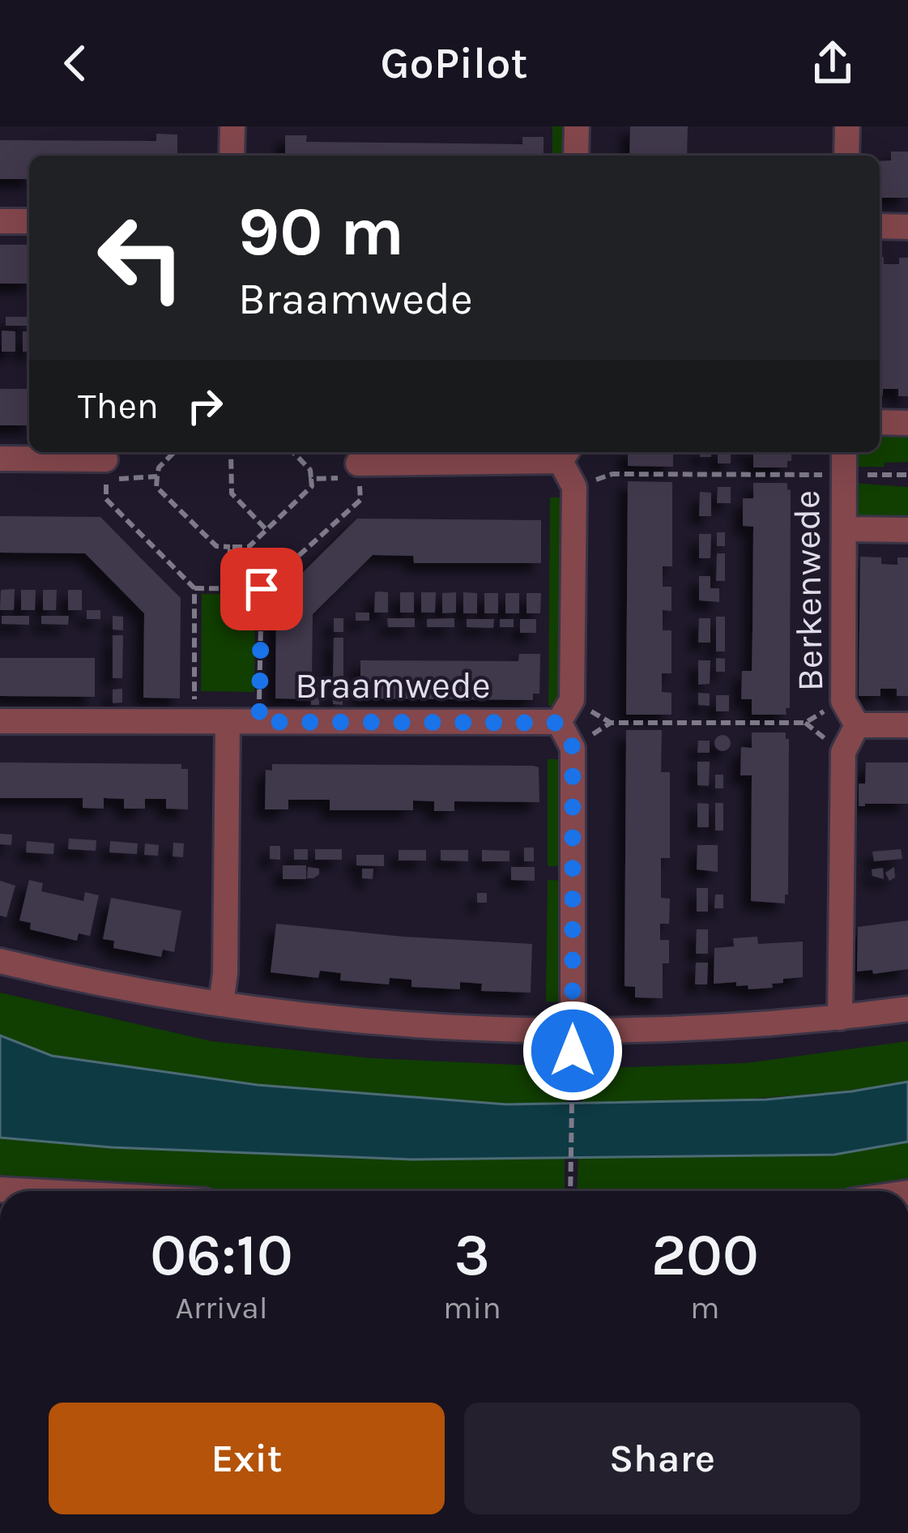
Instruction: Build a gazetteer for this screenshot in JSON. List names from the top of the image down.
{
  "streets": {
    "street": ["Berkenwede", "Braamwede"]
  },
  "page": {
    "header": "GoPilot",
    "turn": ["90 m", "Braamwede"],
    "then": "Then",
    "eta": [
      "06:10",
      "Arrival",
      "3",
      "min",
      "200",
      "m"
    ],
    "buttons": ["Exit", "Share"]
  }
}
